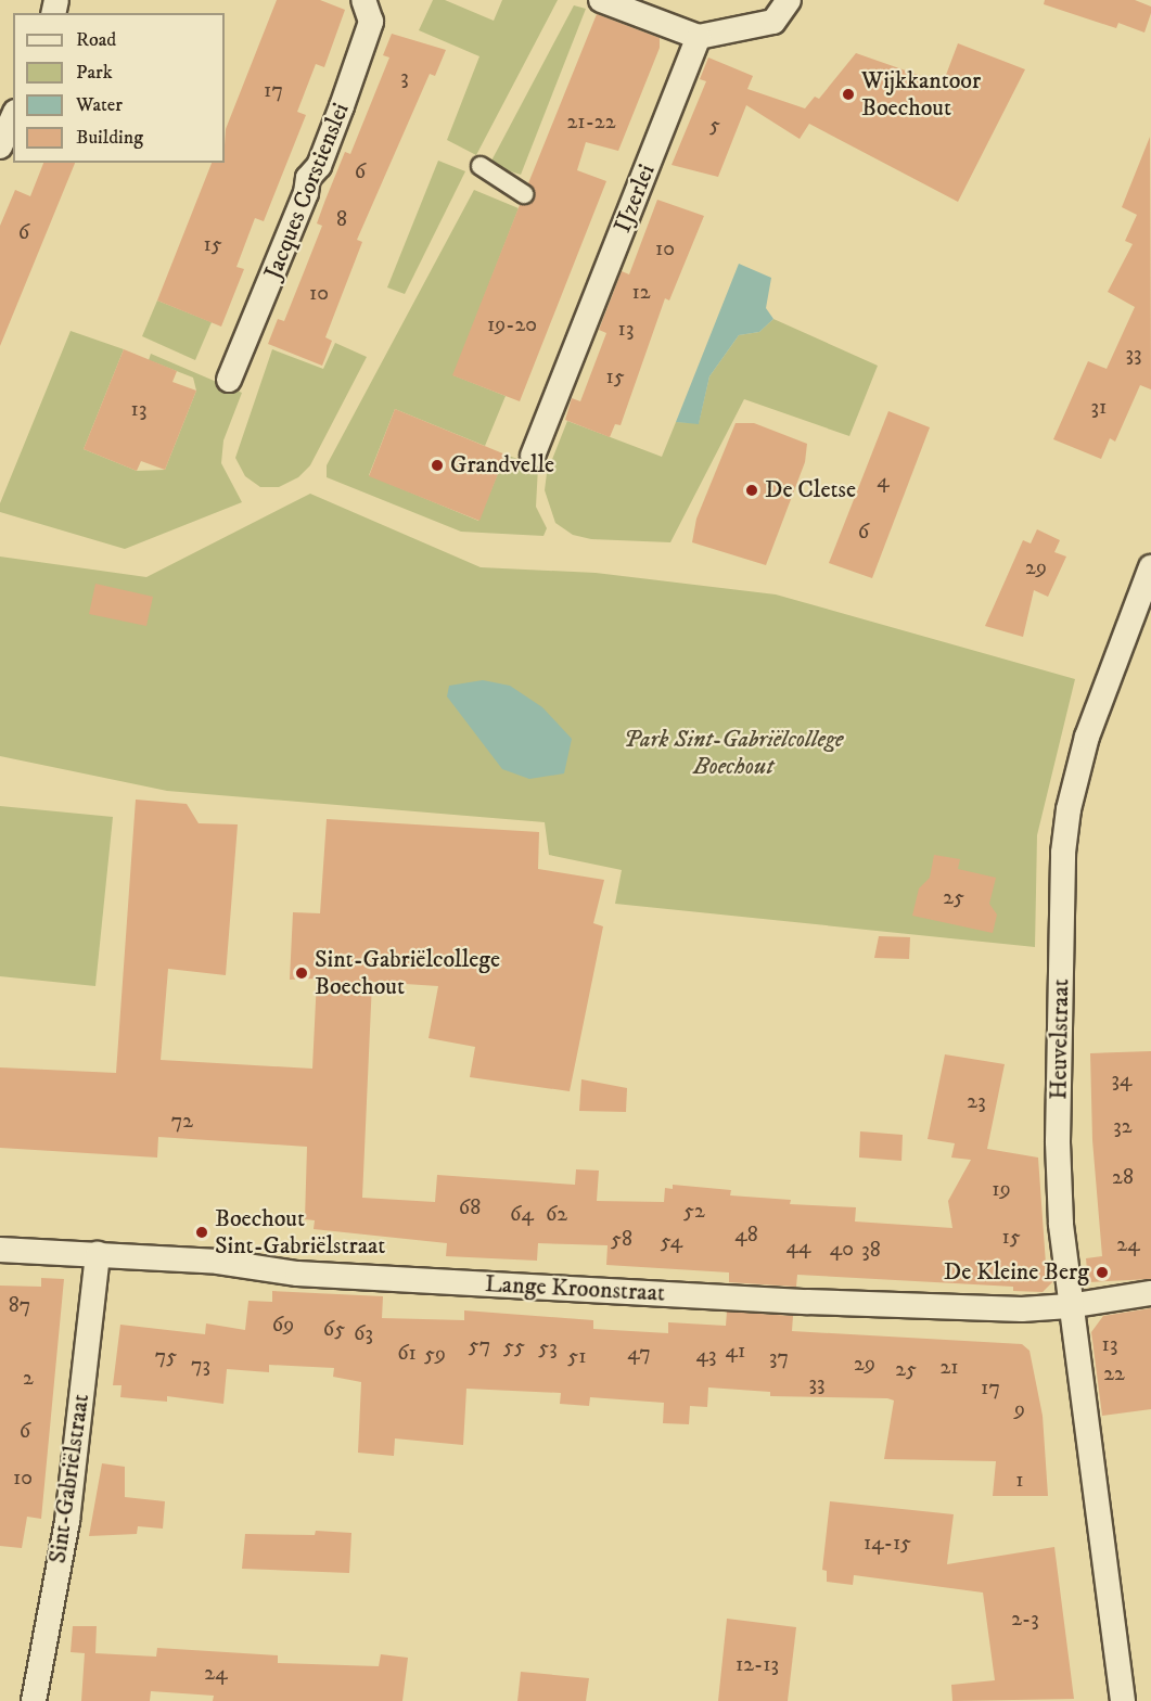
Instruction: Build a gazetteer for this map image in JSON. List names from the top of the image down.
{
  "streets": {
    "street": [
      "Jacques Corstienslei",
      "IJzerlei",
      "Heuvelstraat",
      "Lange Kroonstraat",
      "Sint-Gabriëlstraat"
    ]
  },
  "crossings": [
    ["Heuvelstraat", "Lange Kroonstraat"],
    ["Lange Kroonstraat", "Sint-Gabriëlstraat"]
  ],
  "parks": ["Park Sint-Gabriëlcollege Boechout"],
  "places": [
    "Wijkkantoor Boechout",
    "Grandvelle",
    "De Cletse",
    "Sint-Gabriëlcollege Boechout",
    "Boechout Sint-Gabriëlstraat",
    "De Kleine Berg"
  ],
  "house_numbers": [
    "3",
    "17",
    "21-22",
    "5",
    "6",
    "8",
    "6",
    "15",
    "10",
    "12",
    "10",
    "19-20",
    "13",
    "33",
    "15",
    "31",
    "13",
    "4",
    "6",
    "29",
    "25",
    "34",
    "23",
    "72",
    "32",
    "28",
    "19",
    "68",
    "52",
    "64",
    "62",
    "48",
    "15",
    "58",
    "54",
    "24",
    "44",
    "40",
    "38",
    "87",
    "69",
    "65",
    "63",
    "13",
    "57",
    "55",
    "53",
    "41",
    "61",
    "47",
    "59",
    "43",
    "75",
    "51",
    "37",
    "29",
    "73",
    "21",
    "25",
    "22",
    "2",
    "33",
    "17",
    "9",
    "6",
    "10",
    "1",
    "14-15",
    "2-3",
    "12-13",
    "24"
  ],
  "legend": [
    "Road",
    "Park",
    "Water",
    "Building"
  ]
}
